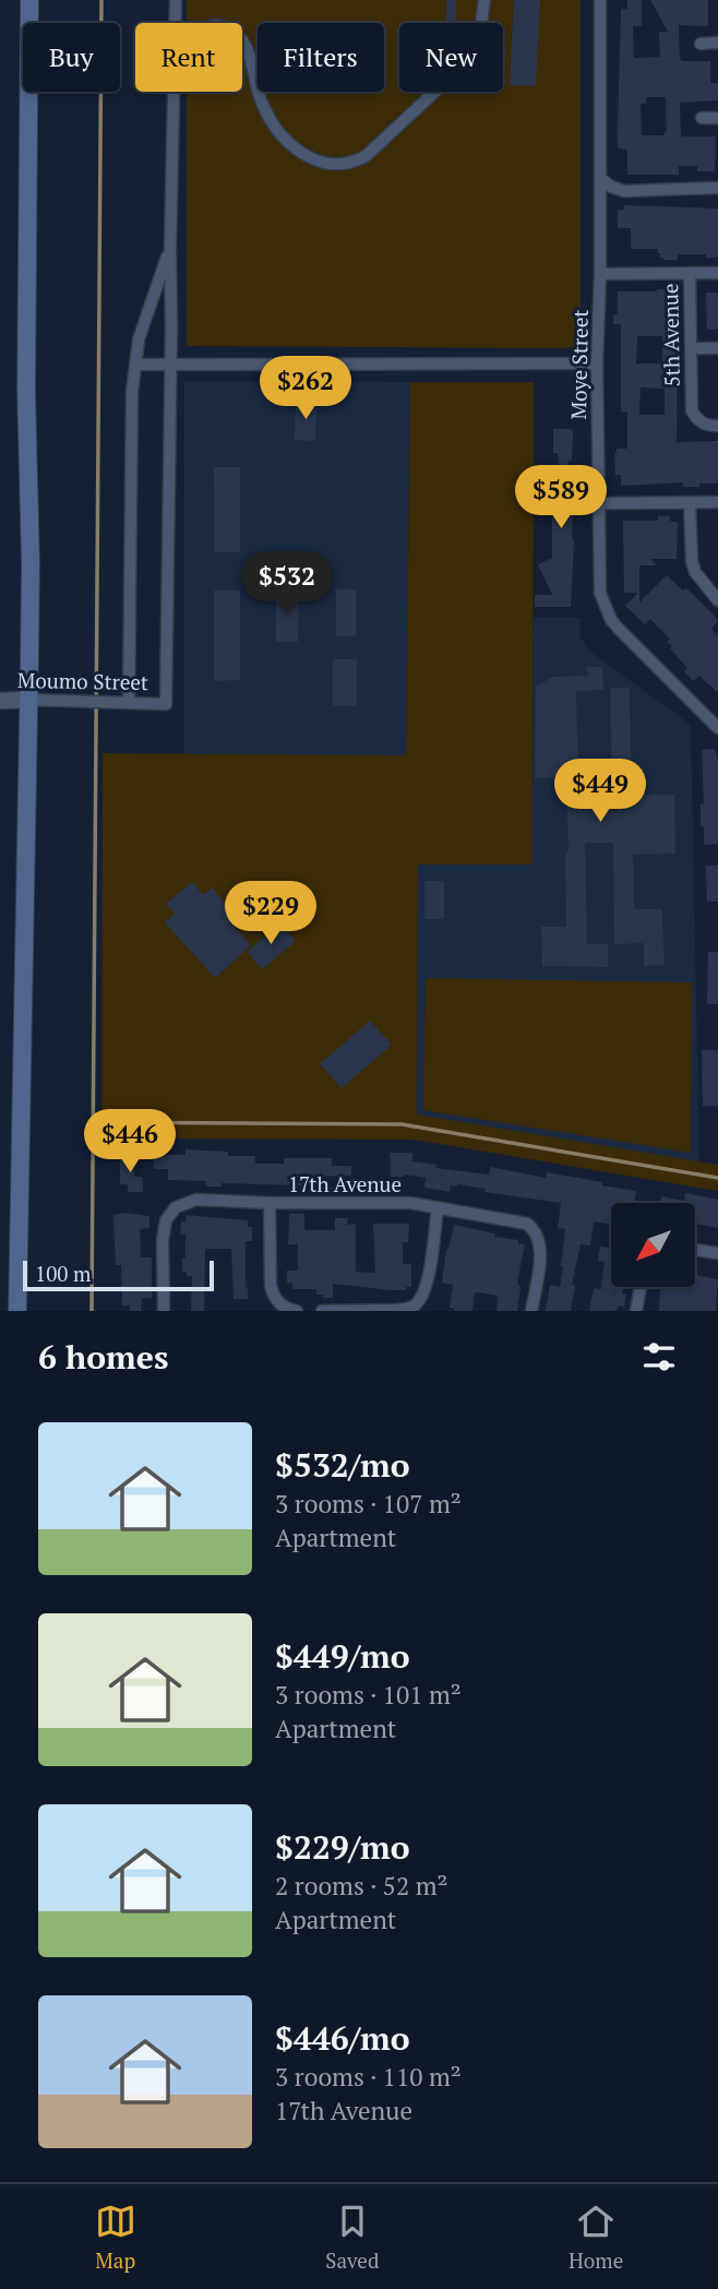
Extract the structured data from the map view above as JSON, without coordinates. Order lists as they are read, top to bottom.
{
  "streets": {
    "street": [
      "5th Avenue",
      "Moye Street",
      "Moumo Street",
      "17th Avenue"
    ]
  },
  "crossings": [
    ["5th Avenue", "Moye Street"]
  ],
  "scale_bar": "100 m",
  "north": "bottom left",
  "page": {
    "chip": [
      "Buy",
      "Rent",
      "Filters",
      "New"
    ],
    "price": [
      "$262",
      "$589",
      "$532",
      "$449",
      "$229",
      "$446"
    ],
    "scale": "100 m",
    "heading": "6 homes",
    "list": [
      {
        "name": "$532/mo",
        "note": "3 rooms · 107 m² · Apartment"
      },
      {
        "name": "$449/mo",
        "note": "3 rooms · 101 m² · Apartment"
      },
      {
        "name": "$229/mo",
        "note": "2 rooms · 52 m² · Apartment"
      },
      {
        "name": "$446/mo",
        "note": "3 rooms · 110 m² · 17th Avenue"
      }
    ],
    "tabs": ["Map", "Saved", "Home"]
  }
}
